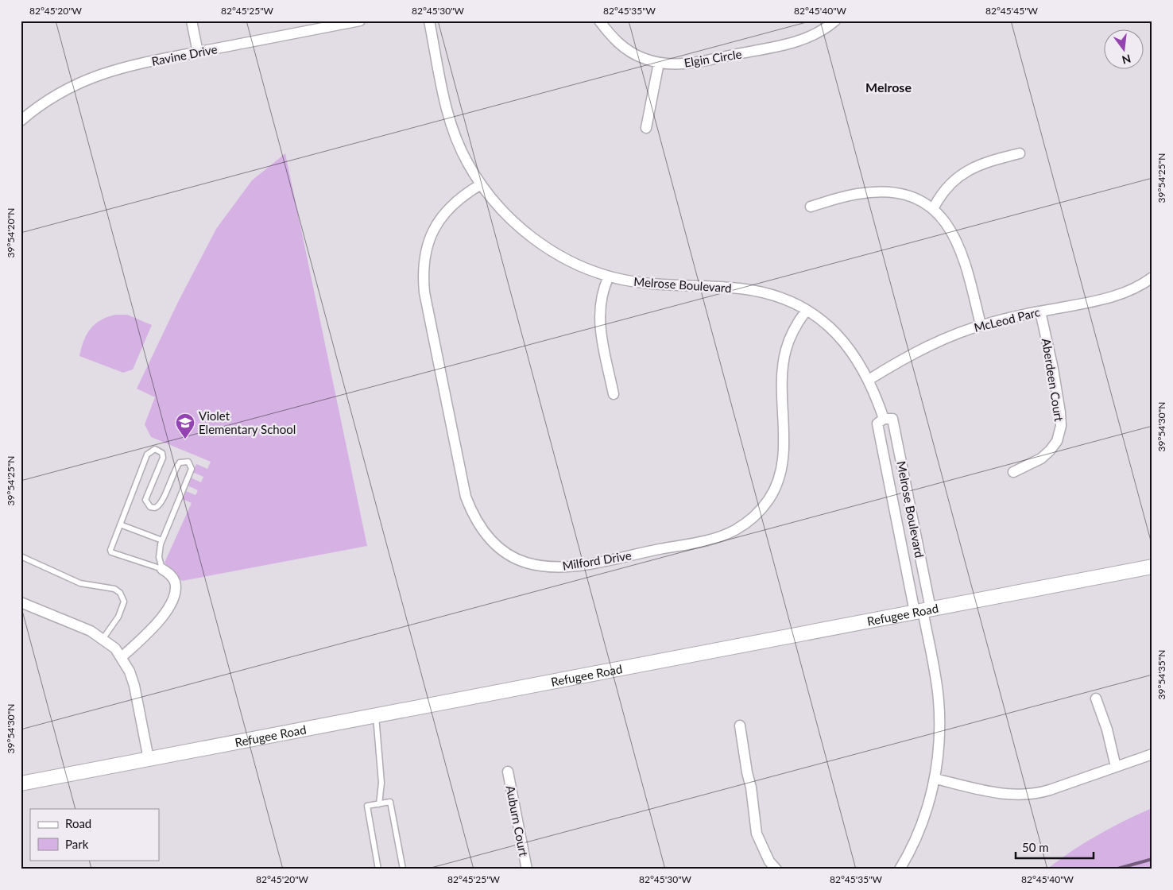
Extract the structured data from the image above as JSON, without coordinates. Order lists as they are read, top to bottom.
{
  "streets": {
    "main road": ["Refugee Road"],
    "street": [
      "Ravine Drive",
      "Elgin Circle",
      "Melrose Boulevard",
      "McLeod Parc",
      "Aberdeen Court",
      "Milford Drive",
      "Auburn Court"
    ]
  },
  "crossings": [
    ["Melrose Boulevard", "McLeod Parc"],
    ["Melrose Boulevard", "Milford Drive"],
    ["Melrose Boulevard", "Refugee Road"],
    ["McLeod Parc", "Aberdeen Court"]
  ],
  "districts": ["Melrose"],
  "places": {
    "school or university": ["Violet Elementary School"]
  },
  "legend": ["Road", "Park"],
  "scale_bar": "50 m",
  "north": "bottom",
  "coordinates": [
    "82°45'20\"W",
    "82°45'25\"W",
    "82°45'30\"W",
    "82°45'35\"W",
    "82°45'40\"W",
    "82°45'45\"W",
    "39°54'25\"N",
    "39°54'20\"N",
    "39°54'30\"N",
    "39°54'35\"N"
  ]
}
